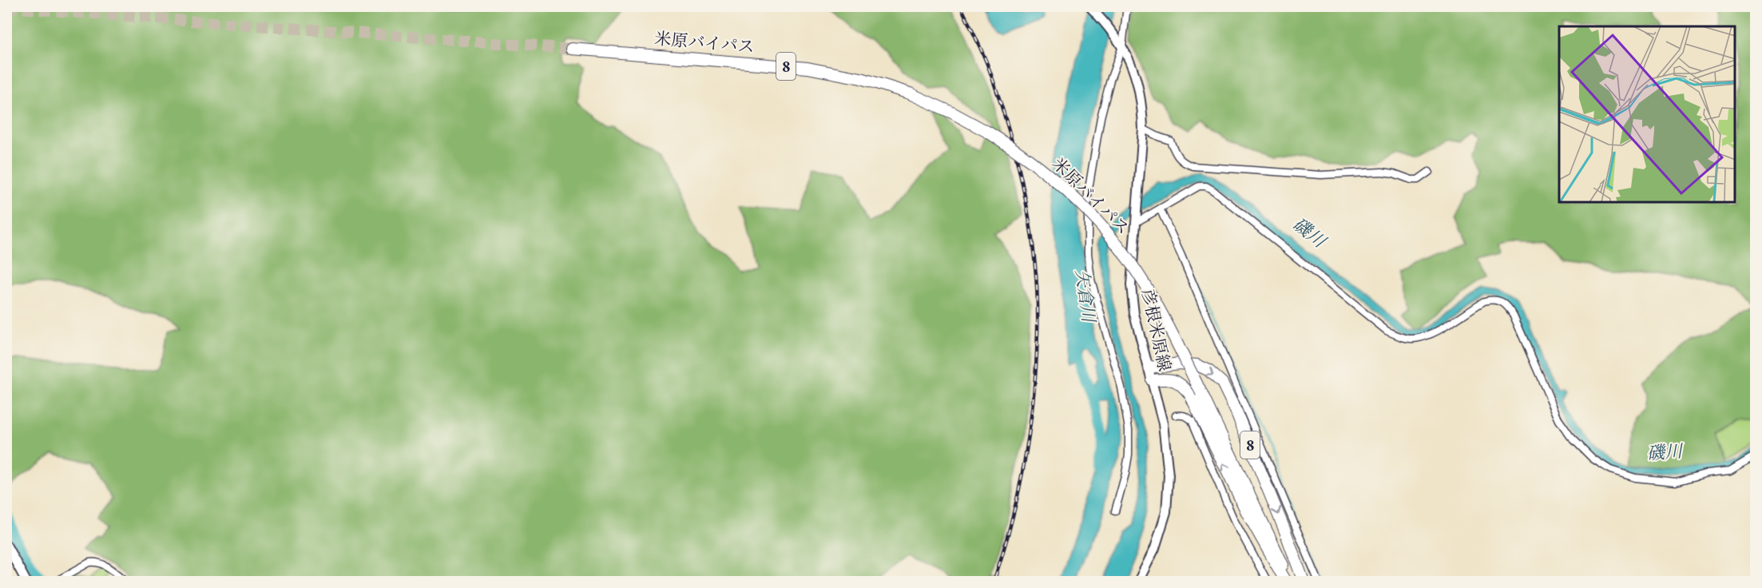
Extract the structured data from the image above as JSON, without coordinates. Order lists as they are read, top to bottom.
{
  "streets": {
    "highway": ["米原バイパス", "8"],
    "main road": ["彦根米原線"]
  },
  "crossings": [
    ["8", "彦根米原線"]
  ],
  "water": ["磯川", "矢倉川"]
}
